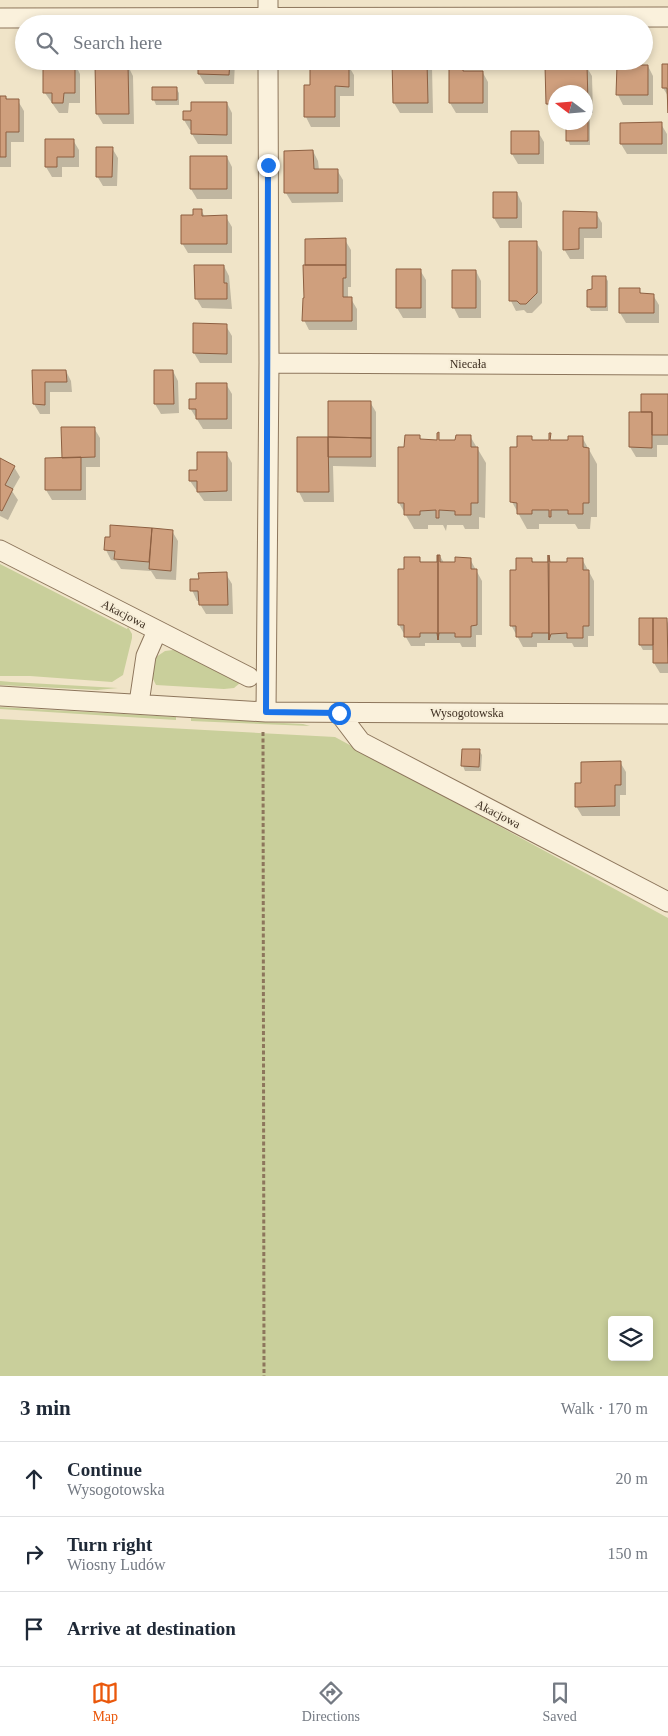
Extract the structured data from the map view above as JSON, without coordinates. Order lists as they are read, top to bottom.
{
  "streets": {
    "street": ["Niecała", "Akacjowa", "Wysogotowska"]
  },
  "crossings": [
    ["Akacjowa", "Wysogotowska"]
  ],
  "north": "left",
  "page": {
    "search": "Search here",
    "heading": ["3 min", "Walk · 170 m"],
    "list": [
      ["Continue", "Wysogotowska", "20 m"],
      ["Turn right", "Wiosny Ludów", "150 m"],
      "Arrive at destination"
    ],
    "nav": ["Map", "Directions", "Saved"]
  }
}
